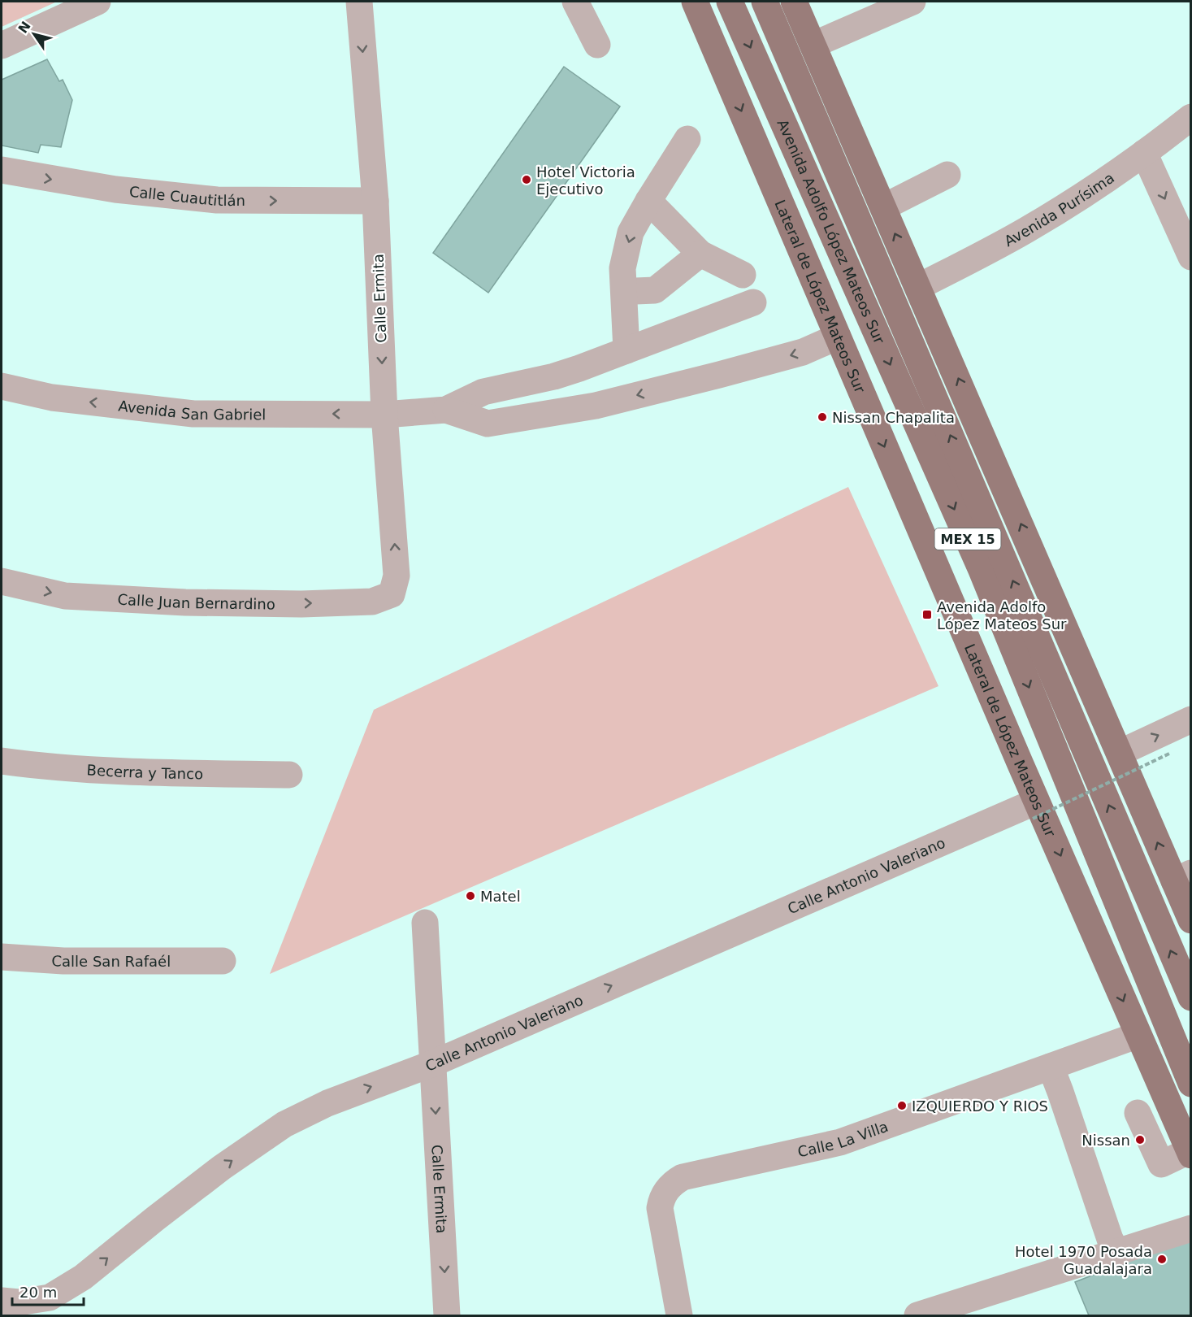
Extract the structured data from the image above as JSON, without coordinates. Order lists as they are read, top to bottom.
{
  "streets": {
    "main road": ["Avenida Adolfo López Mateos Sur", "Lateral de López Mateos Sur", "MEX 15"],
    "street": [
      "Calle Cuautitlán",
      "Avenida Purísima",
      "Calle Ermita",
      "Avenida San Gabriel",
      "Calle Juan Bernardino",
      "Becerra y Tanco",
      "Calle Antonio Valeriano",
      "Calle San Rafaél",
      "Calle La Villa"
    ]
  },
  "crossings": [
    ["Calle Cuautitlán", "Calle Ermita"],
    ["Lateral de López Mateos Sur", "Calle Antonio Valeriano"],
    ["Lateral de López Mateos Sur", "Calle La Villa"],
    ["Calle Ermita", "Avenida San Gabriel"],
    ["Calle Ermita", "Calle Juan Bernardino"],
    ["Calle Ermita", "Calle Antonio Valeriano"]
  ],
  "one_way": [
    "Calle Cuautitlán",
    "Avenida San Gabriel",
    "Calle Juan Bernardino",
    "Calle Antonio Valeriano"
  ],
  "places": {
    "other": [
      "Hotel Victoria Ejecutivo",
      "Nissan Chapalita",
      "Matel",
      "IZQUIERDO Y RIOS",
      "Nissan",
      "Hotel 1970 Posada Guadalajara"
    ],
    "transit": ["Avenida Adolfo López Mateos Sur"]
  },
  "scale_bar": "20 m",
  "north": "top left"
}
